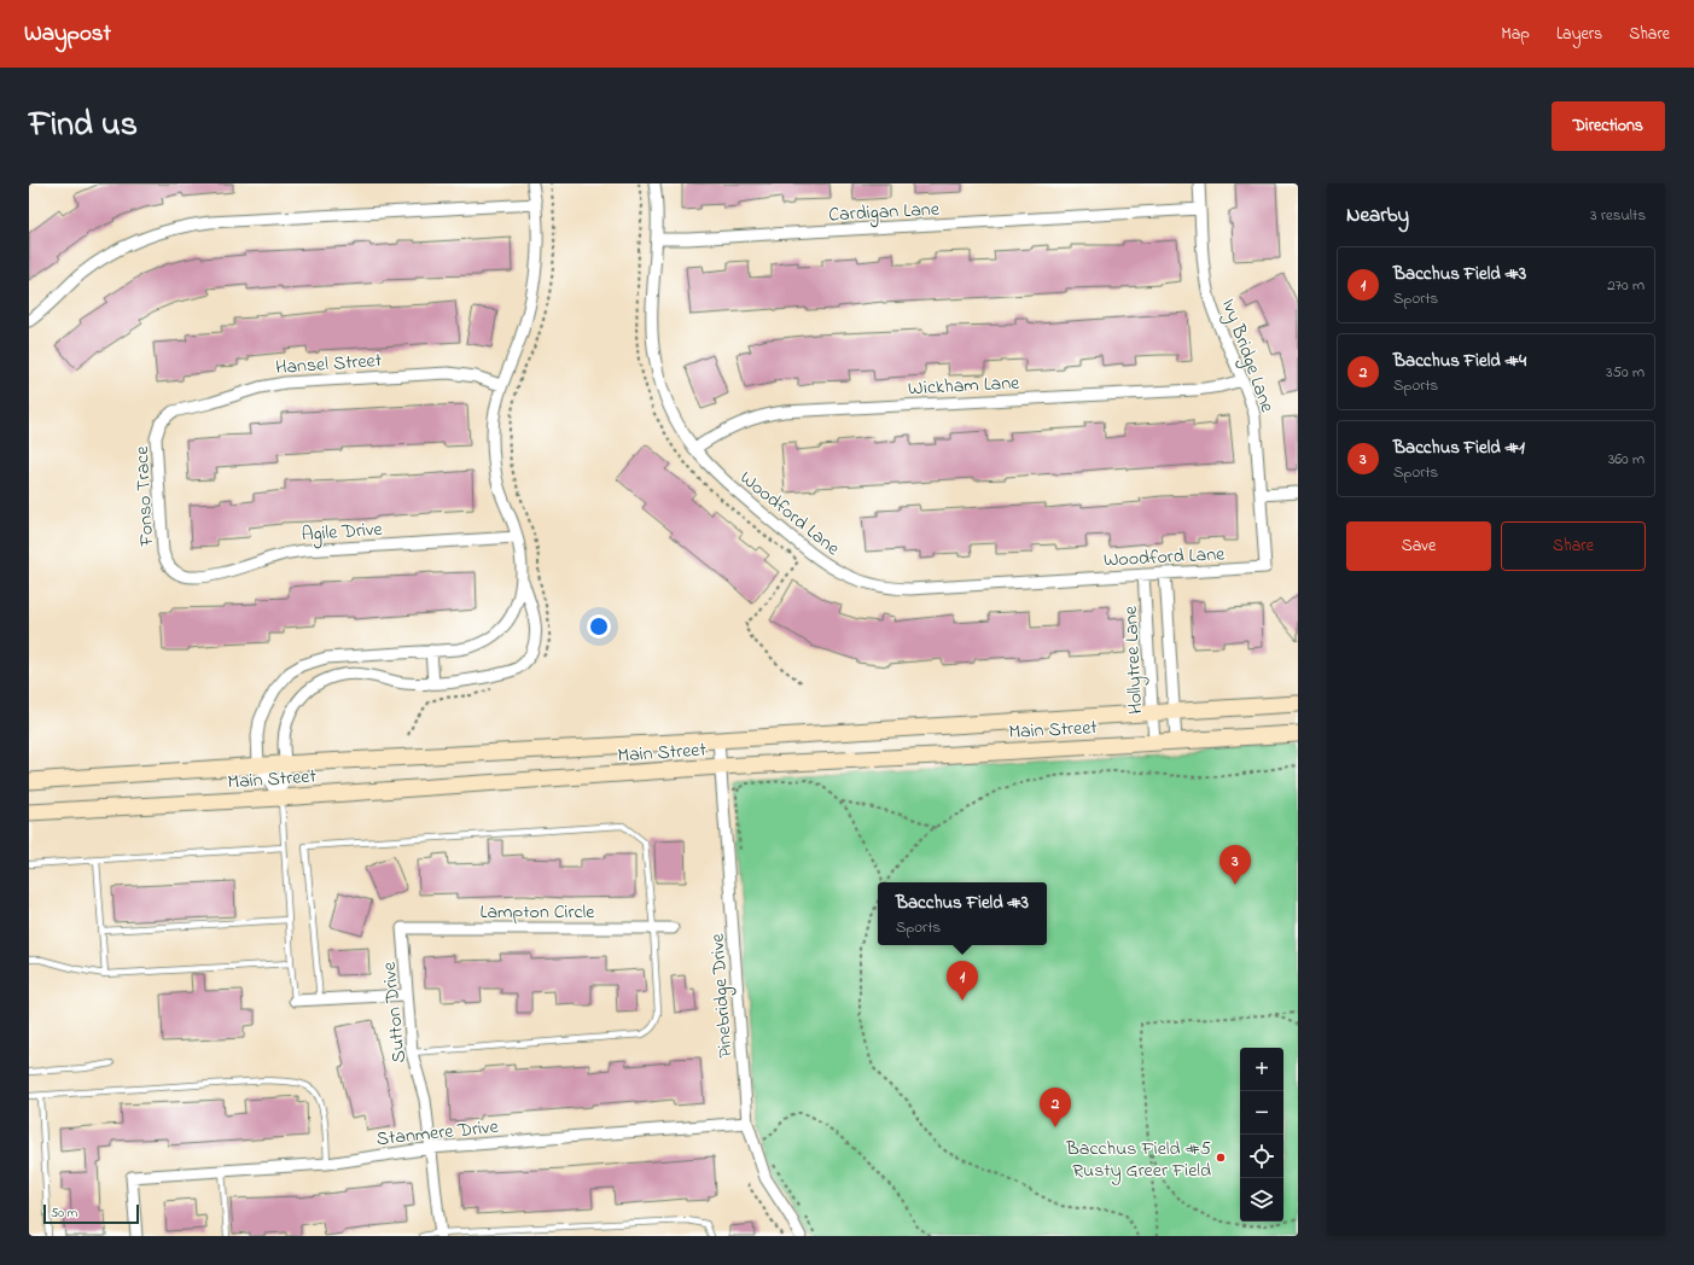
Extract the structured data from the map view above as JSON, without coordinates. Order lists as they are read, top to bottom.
{
  "streets": {
    "main road": ["Main Street"],
    "street": [
      "Cardigan Lane",
      "Ivy Bridge Lane",
      "Hansel Street",
      "Wickham Lane",
      "Fonso Trace",
      "Woodford Lane",
      "Agile Drive",
      "Hollytree Lane",
      "Lampton Circle",
      "Pinebridge Drive",
      "Sutton Drive",
      "Stanmere Drive"
    ]
  },
  "crossings": [
    ["Cardigan Lane", "Ivy Bridge Lane"],
    ["Cardigan Lane", "Woodford Lane"],
    ["Ivy Bridge Lane", "Wickham Lane"],
    ["Ivy Bridge Lane", "Woodford Lane"],
    ["Hansel Street", "Fonso Trace"],
    ["Wickham Lane", "Woodford Lane"],
    ["Fonso Trace", "Agile Drive"],
    ["Woodford Lane", "Hollytree Lane"],
    ["Hollytree Lane", "Main Street"],
    ["Main Street", "Pinebridge Drive"],
    ["Lampton Circle", "Sutton Drive"],
    ["Pinebridge Drive", "Stanmere Drive"],
    ["Sutton Drive", "Stanmere Drive"]
  ],
  "places": ["Bacchus Field #5 Rusty Greer Field"],
  "scale_bar": "50 m",
  "page": {
    "header": "Waypost",
    "nav": ["Map", "Layers", "Share"],
    "title": "Find us",
    "buttons": [
      "Directions",
      ["Save", "Share"]
    ],
    "heading": ["Nearby", "3 results"],
    "list": [
      {
        "mark": "1",
        "name": "Bacchus Field #3",
        "note": "Sports",
        "value": "270 m"
      },
      {
        "mark": "2",
        "name": "Bacchus Field #4",
        "note": "Sports",
        "value": "350 m"
      },
      {
        "mark": "3",
        "name": "Bacchus Field #1",
        "note": "Sports",
        "value": "360 m"
      }
    ],
    "pins": ["3", "1", "2"],
    "popup": ["Bacchus Field #3", "Sports"],
    "map_buttons": ["+", "−"],
    "scale": "50 m"
  }
}
